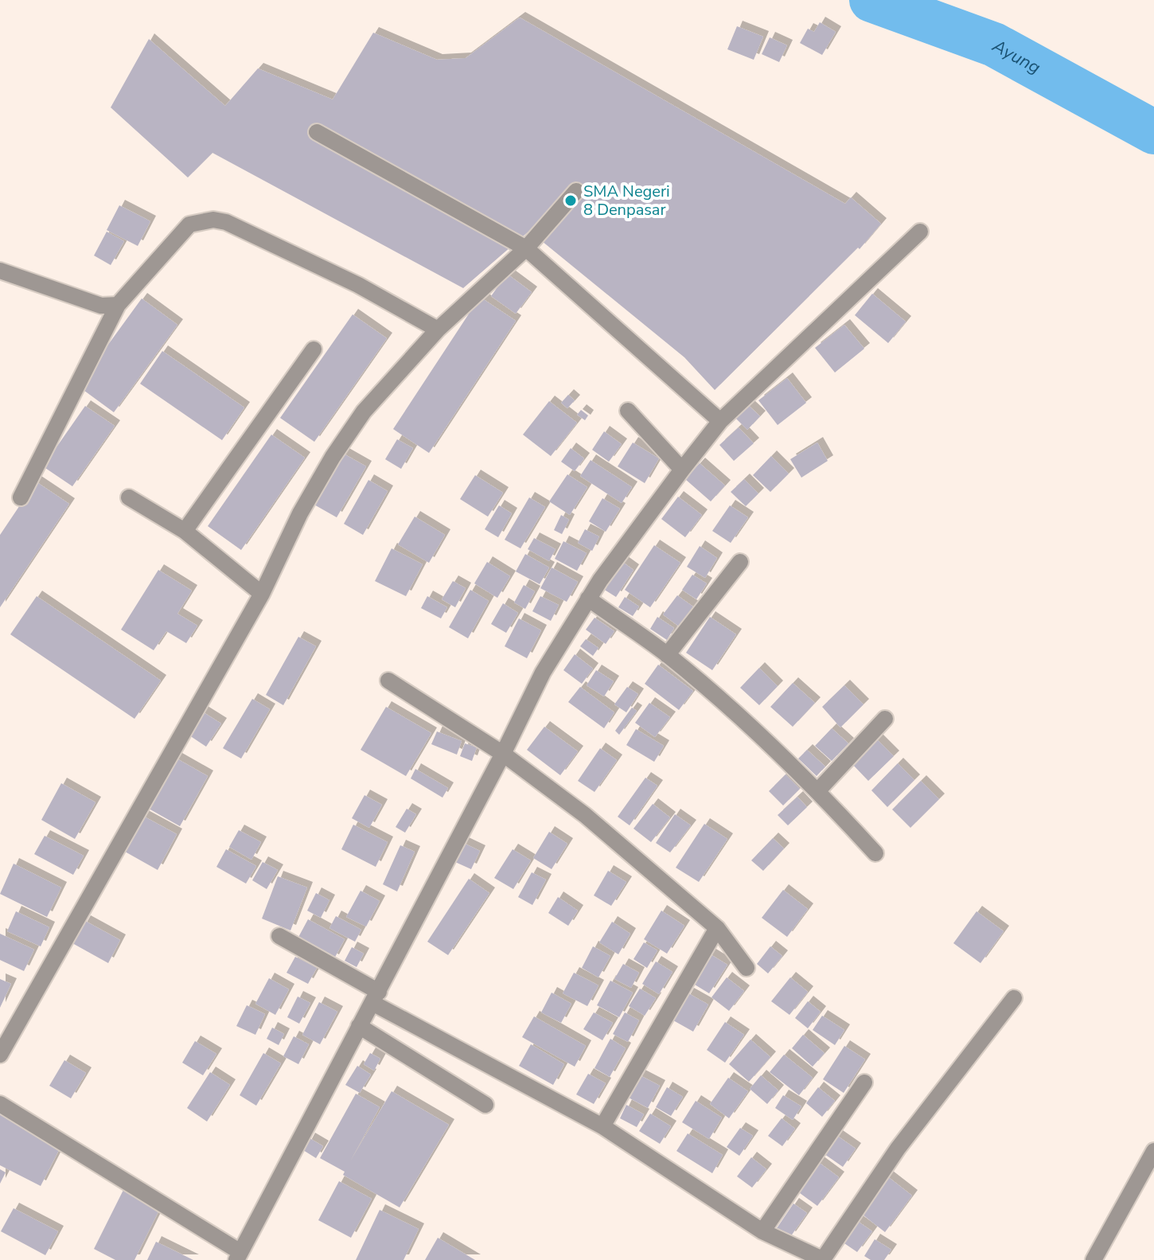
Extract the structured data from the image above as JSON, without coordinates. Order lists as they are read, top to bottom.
{
  "water": ["Ayung"],
  "places": ["SMA Negeri 8 Denpasar"]
}
